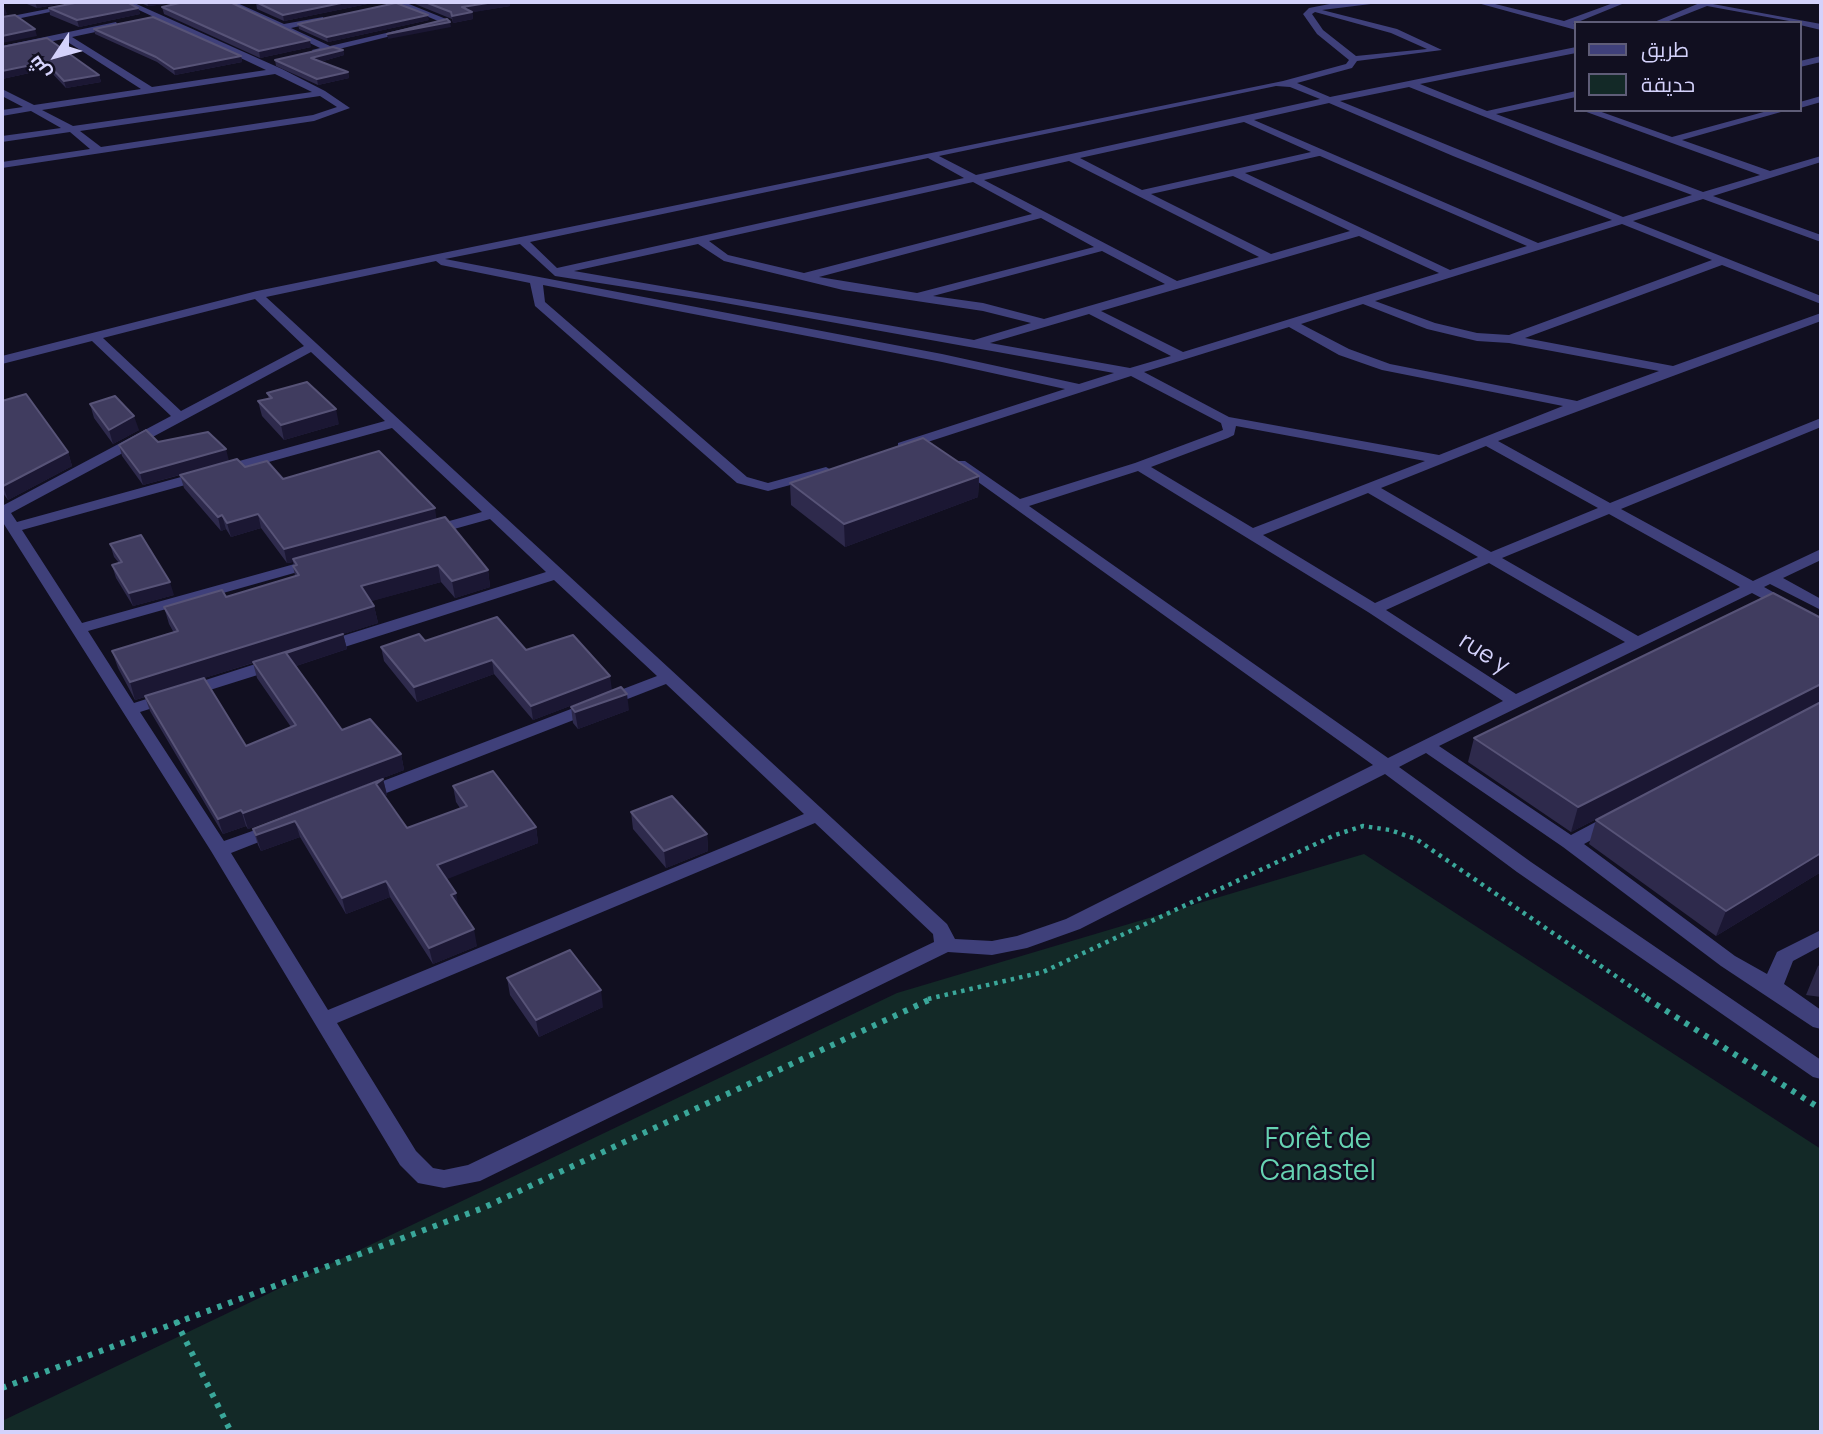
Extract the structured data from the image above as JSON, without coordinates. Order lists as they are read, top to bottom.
{
  "streets": {
    "street": ["rue y"]
  },
  "parks": ["Forêt de Canastel"],
  "legend": ["طريق", "حديقة"],
  "north": "bottom left"
}
